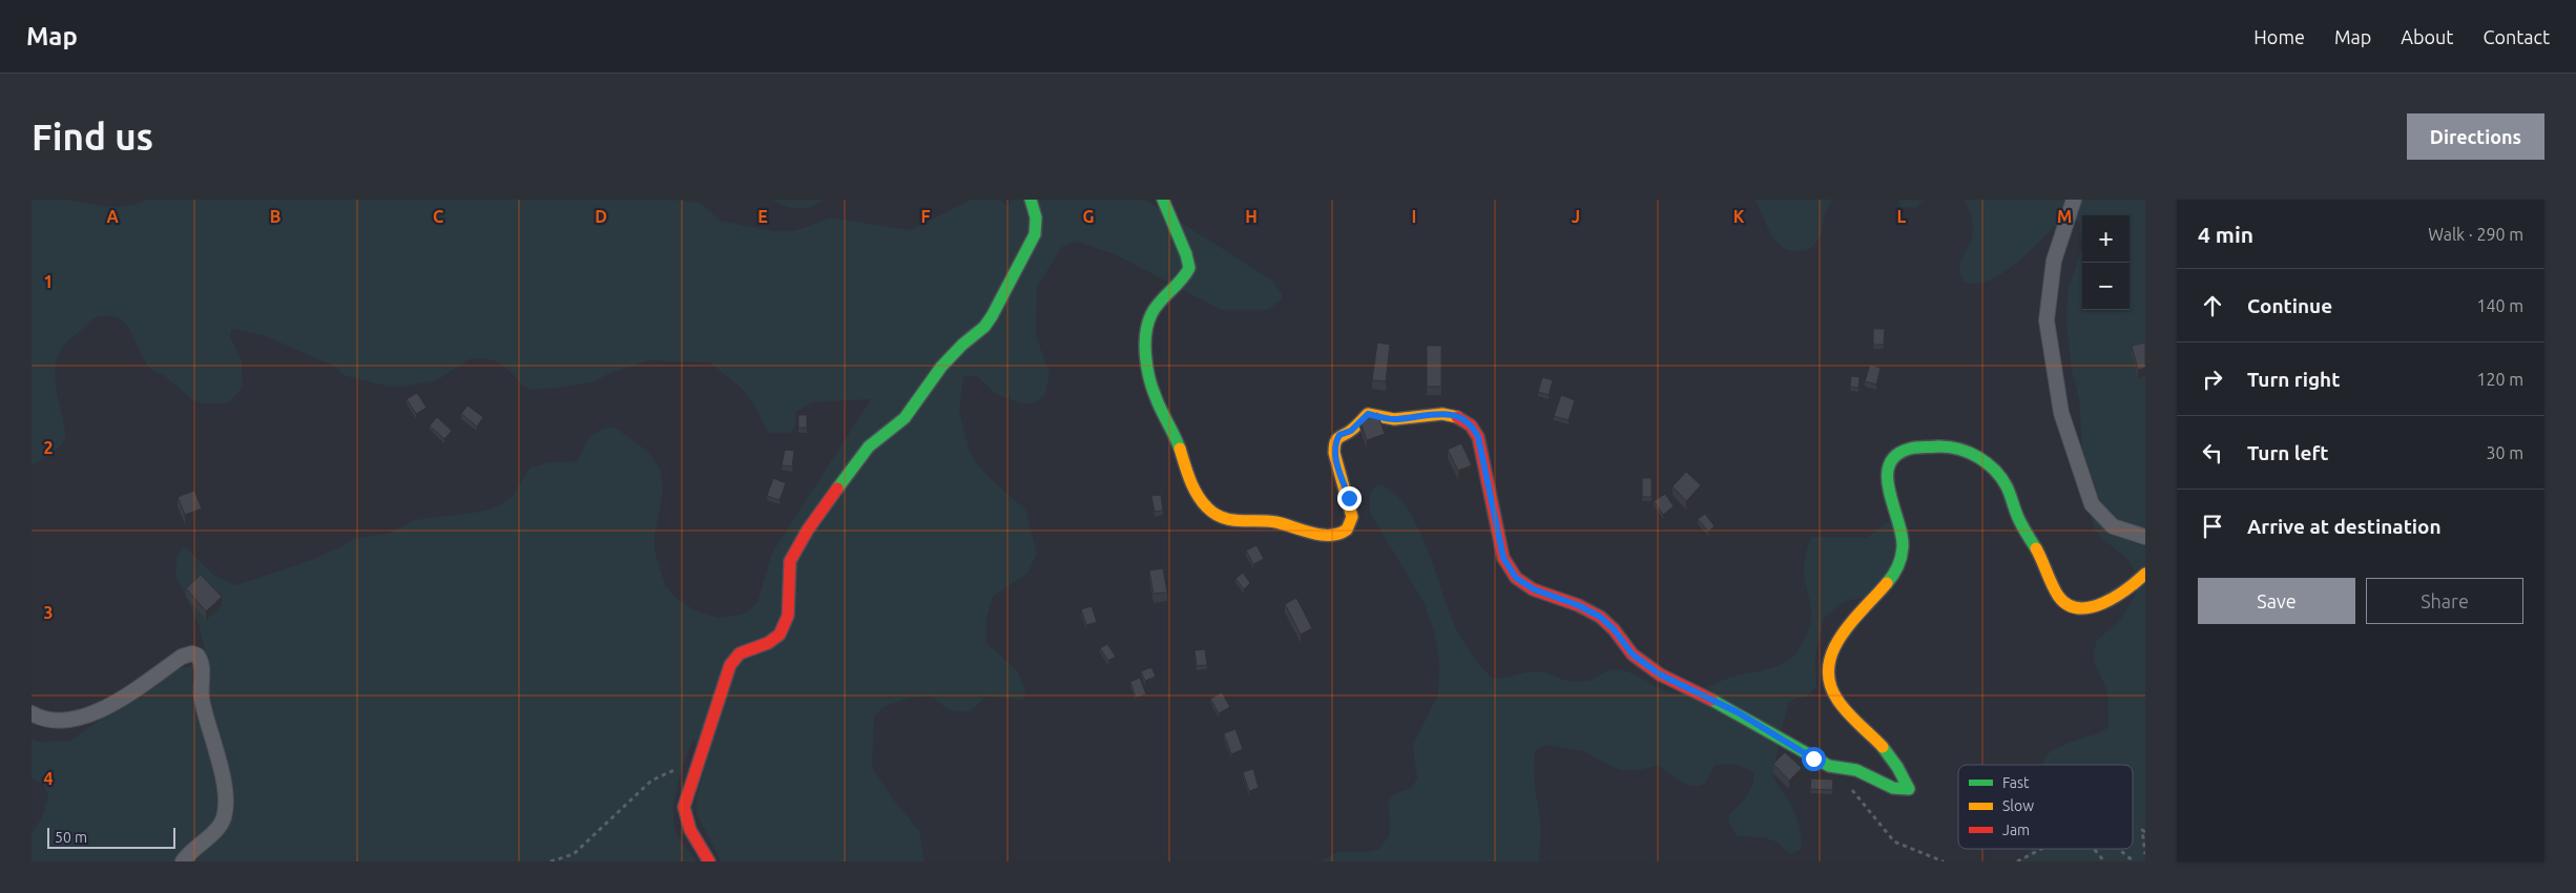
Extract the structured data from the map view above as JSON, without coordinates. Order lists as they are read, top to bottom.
{
  "legend": ["Fast", "Slow", "Jam"],
  "scale_bar": "50 m",
  "page": {
    "header": "Map",
    "nav": [
      "Home",
      "Map",
      "About",
      "Contact"
    ],
    "buttons": [
      "Directions",
      ["Save", "Share"]
    ],
    "title": "Find us",
    "heading": ["4 min", "Walk · 290 m"],
    "map_buttons": ["+", "−"],
    "list": [
      ["Continue", "140 m"],
      ["Turn right", "120 m"],
      ["Turn left", "30 m"],
      "Arrive at destination"
    ],
    "scale": "50 m"
  },
  "grid": {
    "columns": [
      "A",
      "B",
      "C",
      "D",
      "E",
      "F",
      "G",
      "H",
      "I",
      "J",
      "K",
      "L",
      "M"
    ],
    "rows": [
      "1",
      "2",
      "3",
      "4"
    ]
  }
}
